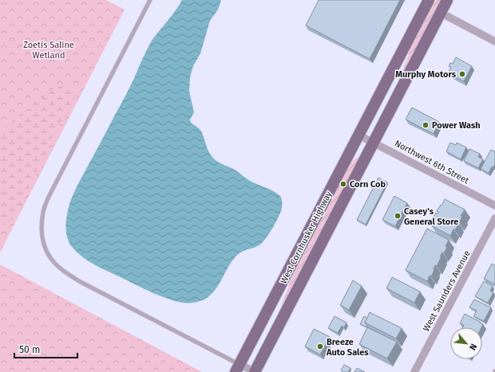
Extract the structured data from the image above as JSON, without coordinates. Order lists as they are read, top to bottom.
{
  "streets": {
    "main road": ["West Cornhusker Highway"],
    "street": ["Northwest 6th Street", "West Saunders Avenue"]
  },
  "crossings": [
    ["Northwest 6th Street", "West Cornhusker Highway"]
  ],
  "parks": ["Zoetis Saline Wetland"],
  "places": [
    "Murphy Motors",
    "Power Wash",
    "Corn Cob",
    "Casey's General Store",
    "Breeze Auto Sales"
  ],
  "scale_bar": "50 m",
  "north": "bottom right"
}
